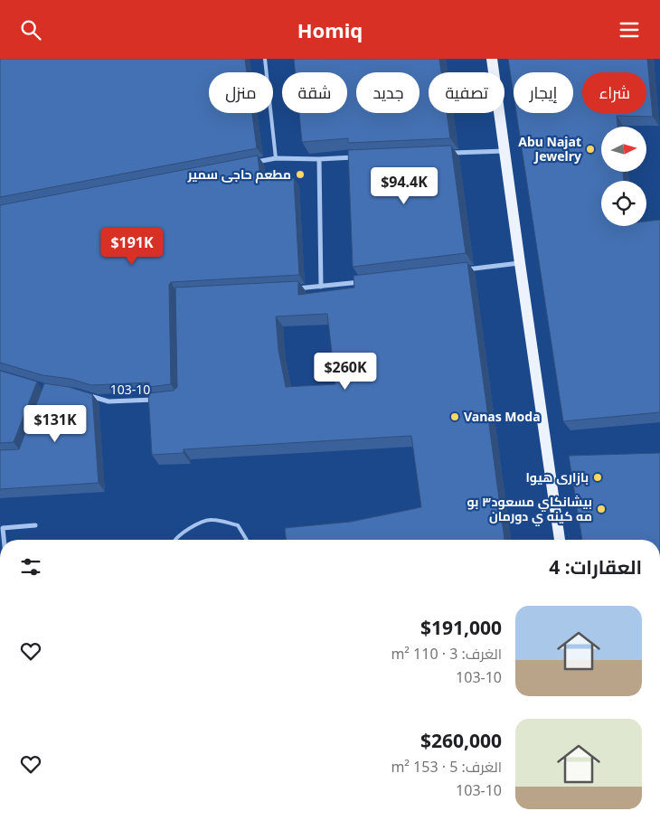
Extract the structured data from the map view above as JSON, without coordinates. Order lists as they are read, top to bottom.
{
  "streets": {
    "street": ["103-10"]
  },
  "places": [
    "Abu Najat Jewelry",
    "مطعم حاجی سمیر",
    "Vanas Moda",
    "بازاری ھیوا",
    "بيشانكاي مسعود٣ بو مه كينه ي دورمان"
  ],
  "north": "right",
  "page": {
    "header": "Homiq",
    "chip": [
      "شراء",
      "إيجار",
      "تصفية",
      "جديد",
      "شقة",
      "منزل"
    ],
    "price": [
      "$94.4K",
      "$191K",
      "$260K",
      "$131K"
    ],
    "heading": "العقارات: 4",
    "list": [
      {
        "name": "$191,000",
        "note": "الغرف: 3 · 110 m² · 103-10"
      },
      {
        "name": "$260,000",
        "note": "الغرف: 5 · 153 m² · 103-10"
      }
    ]
  }
}
